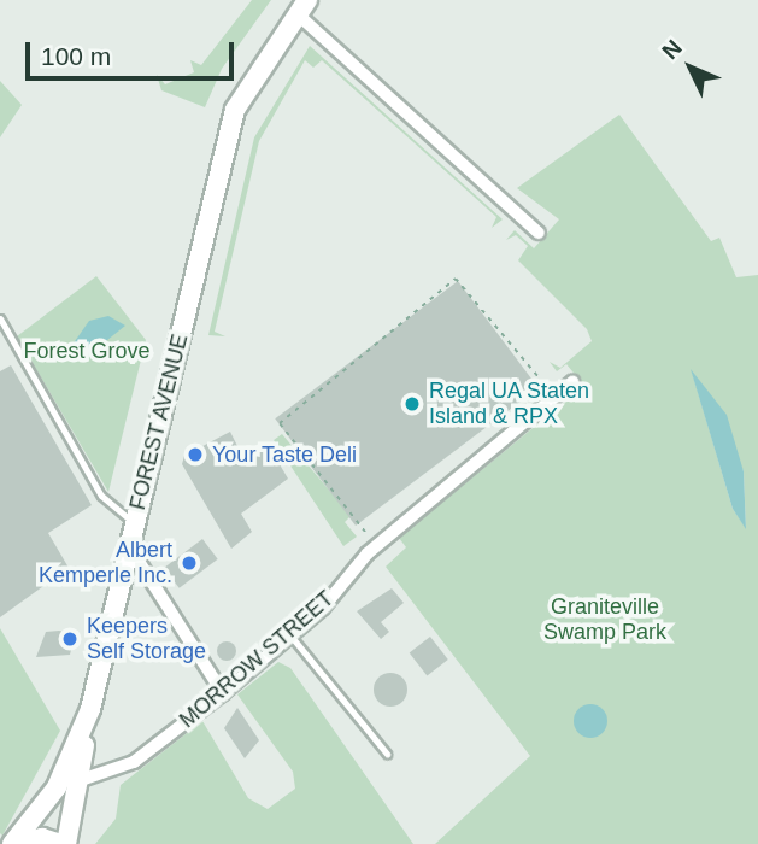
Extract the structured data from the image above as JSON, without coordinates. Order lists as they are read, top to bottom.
{
  "streets": {
    "main road": ["FOREST AVENUE"],
    "street": ["MORROW STREET"]
  },
  "parks": ["Forest Grove", "Graniteville Swamp Park"],
  "places": [
    "Regal UA Staten Island & RPX",
    "Your Taste Deli",
    "Albert Kemperle Inc.",
    "Keepers Self Storage"
  ],
  "scale_bar": "100 m",
  "north": "top left"
}
